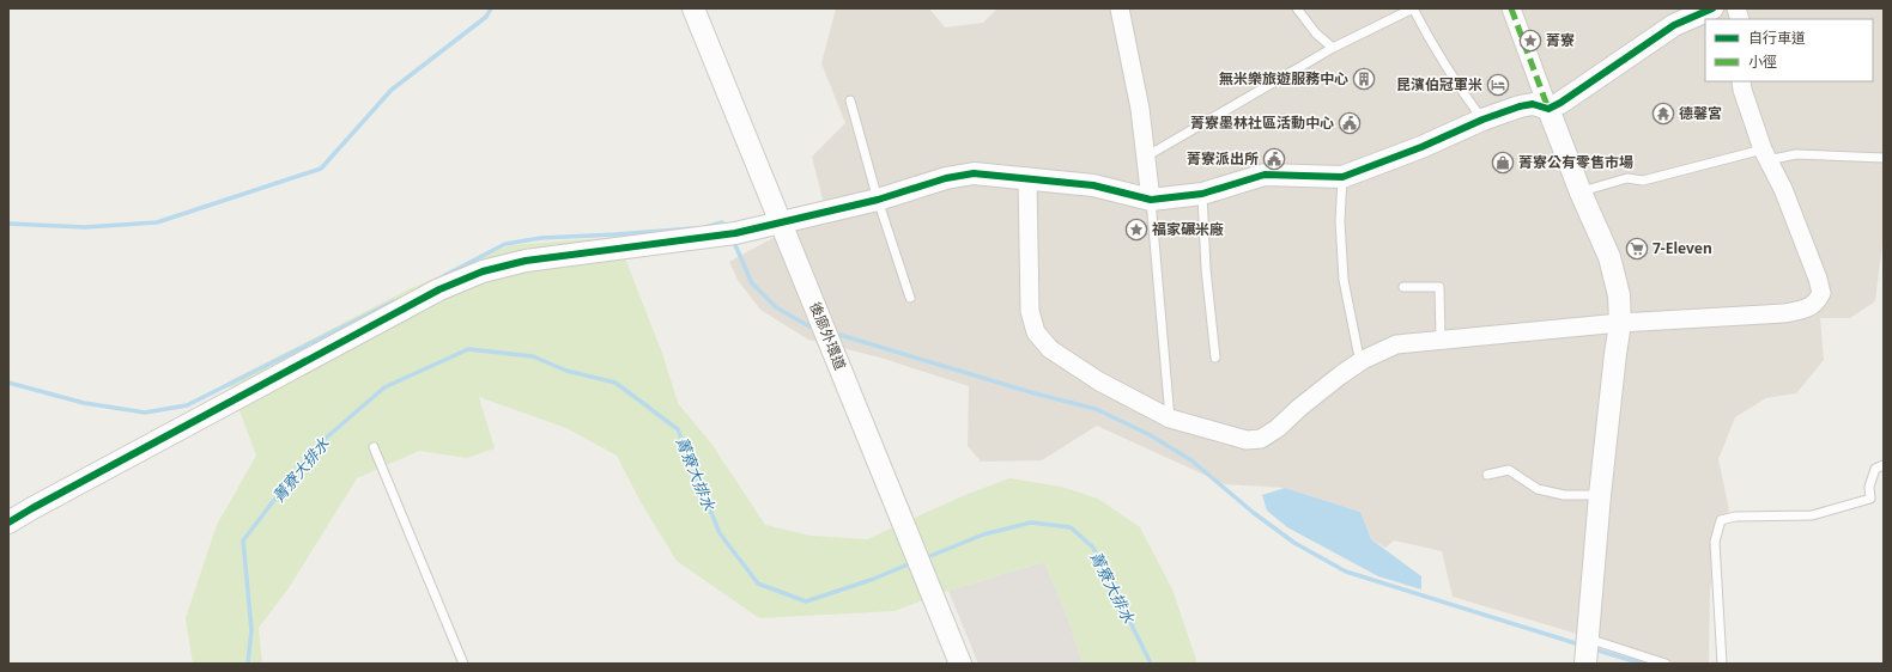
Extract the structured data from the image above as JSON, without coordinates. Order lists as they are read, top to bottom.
{
  "streets": {
    "street": ["後廍外環道"]
  },
  "water": ["菁寮大排水"],
  "places": {
    "place": ["菁寮", "福家碾米廠"],
    "building": ["無米樂旅遊服務中心"],
    "hotel": ["昆濱伯冠軍米"],
    "temple": ["德馨宮"],
    "public building": ["菁寮墨林社區活動中心", "菁寮派出所"],
    "shop": ["菁寮公有零售市場"],
    "supermarket": ["7-Eleven"]
  },
  "legend": ["自行車道", "小徑"]
}
